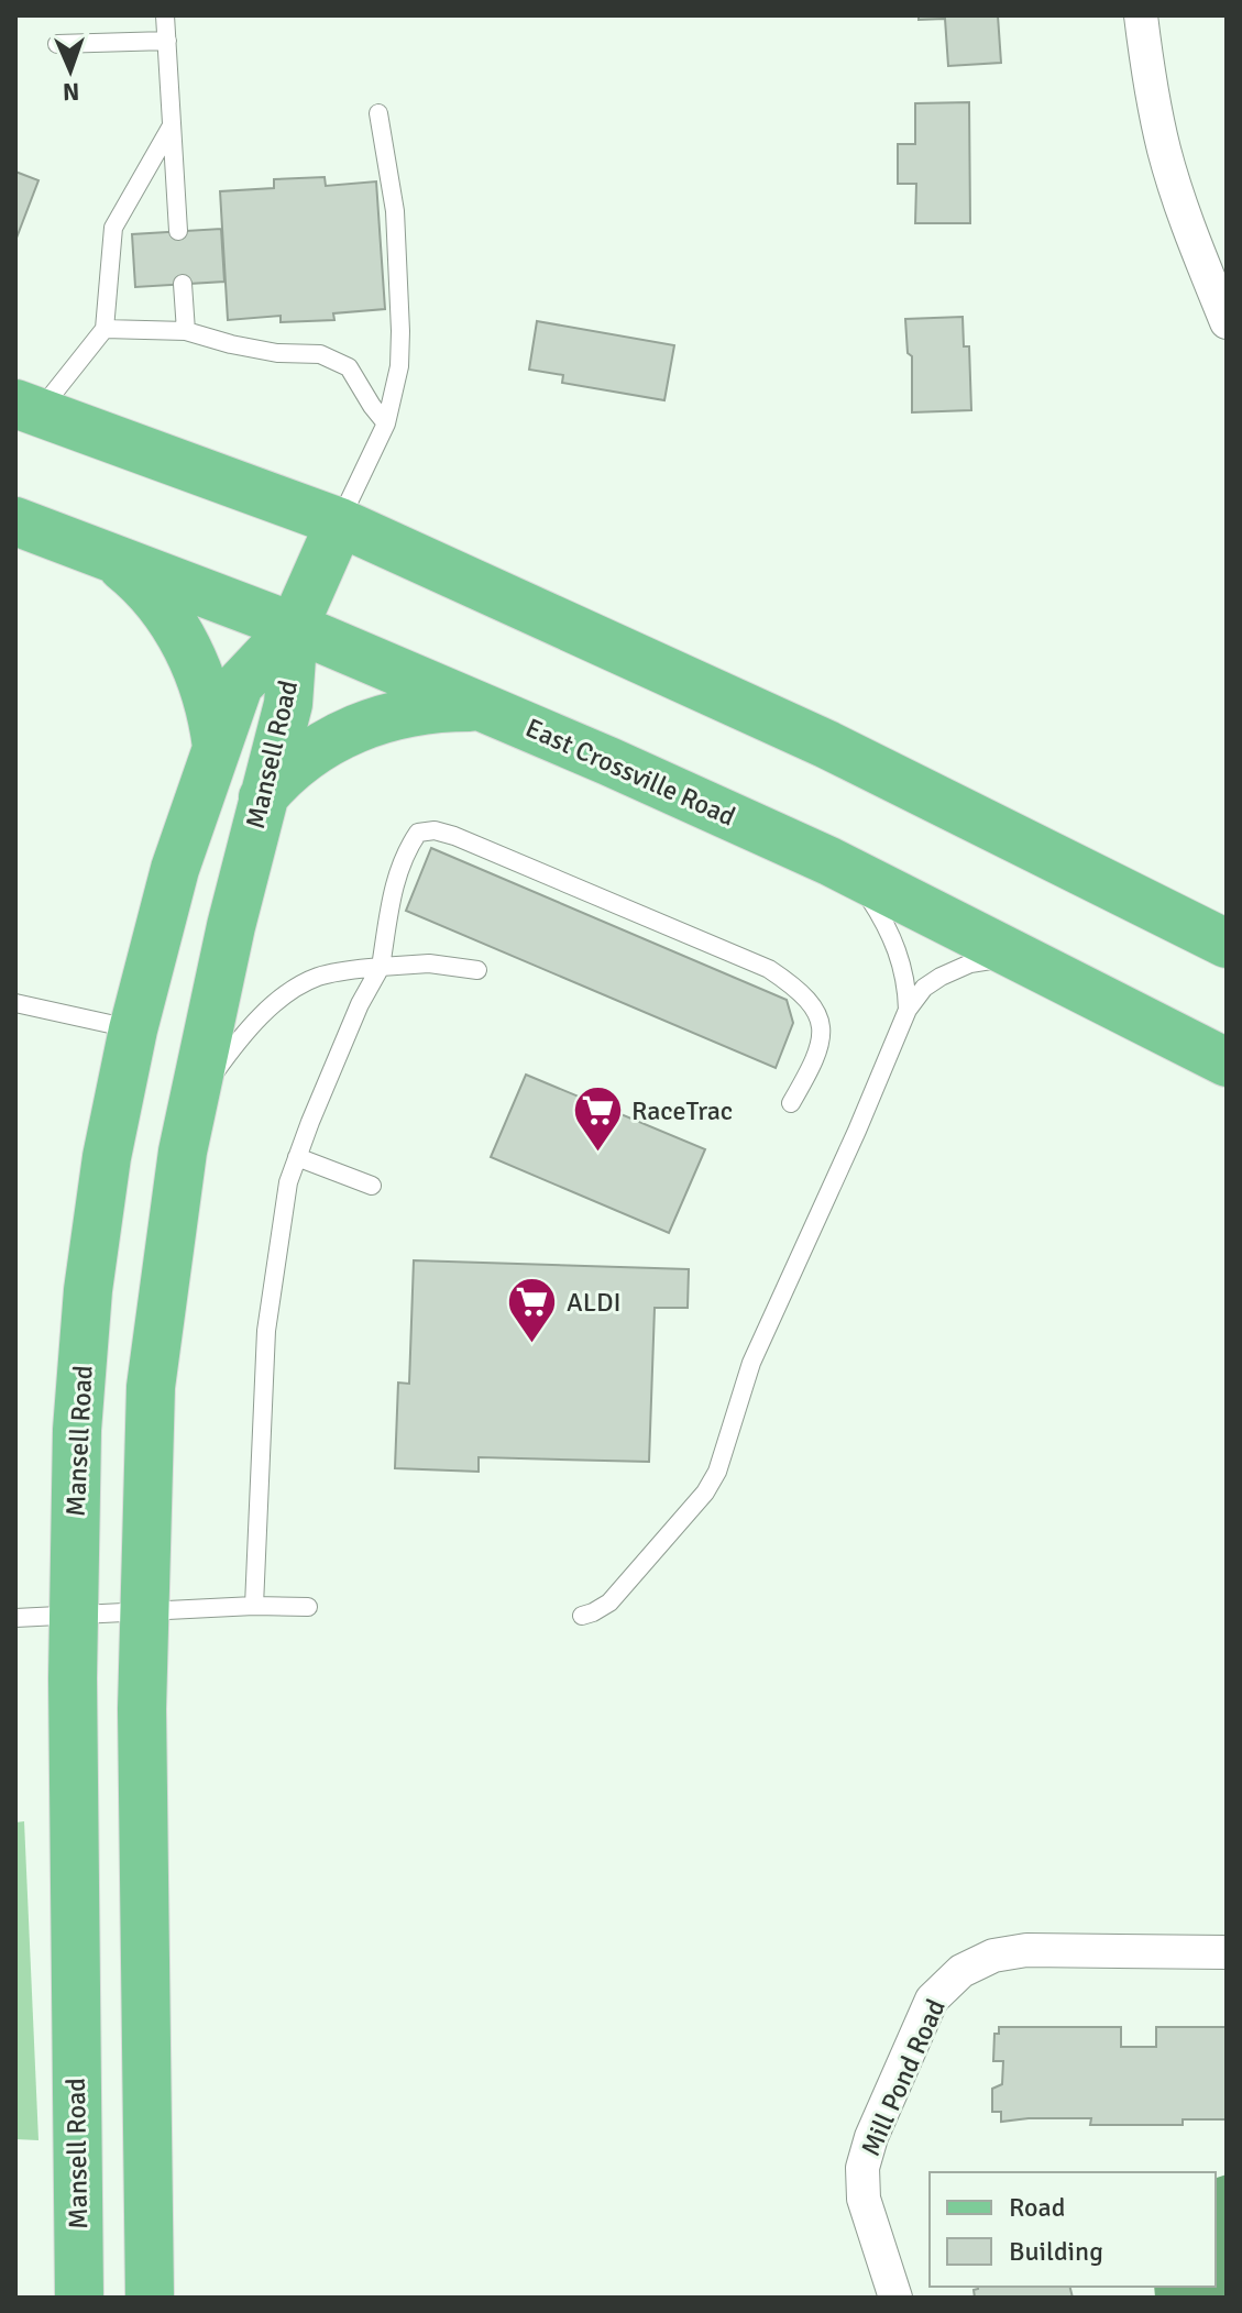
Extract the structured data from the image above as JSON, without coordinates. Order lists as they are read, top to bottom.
{
  "streets": {
    "main road": ["Mansell Road", "East Crossville Road"],
    "street": ["Mill Pond Road"]
  },
  "crossings": [
    ["Mansell Road", "East Crossville Road"]
  ],
  "places": {
    "supermarket": ["RaceTrac", "ALDI"]
  },
  "legend": ["Road", "Building"],
  "north": "bottom"
}
